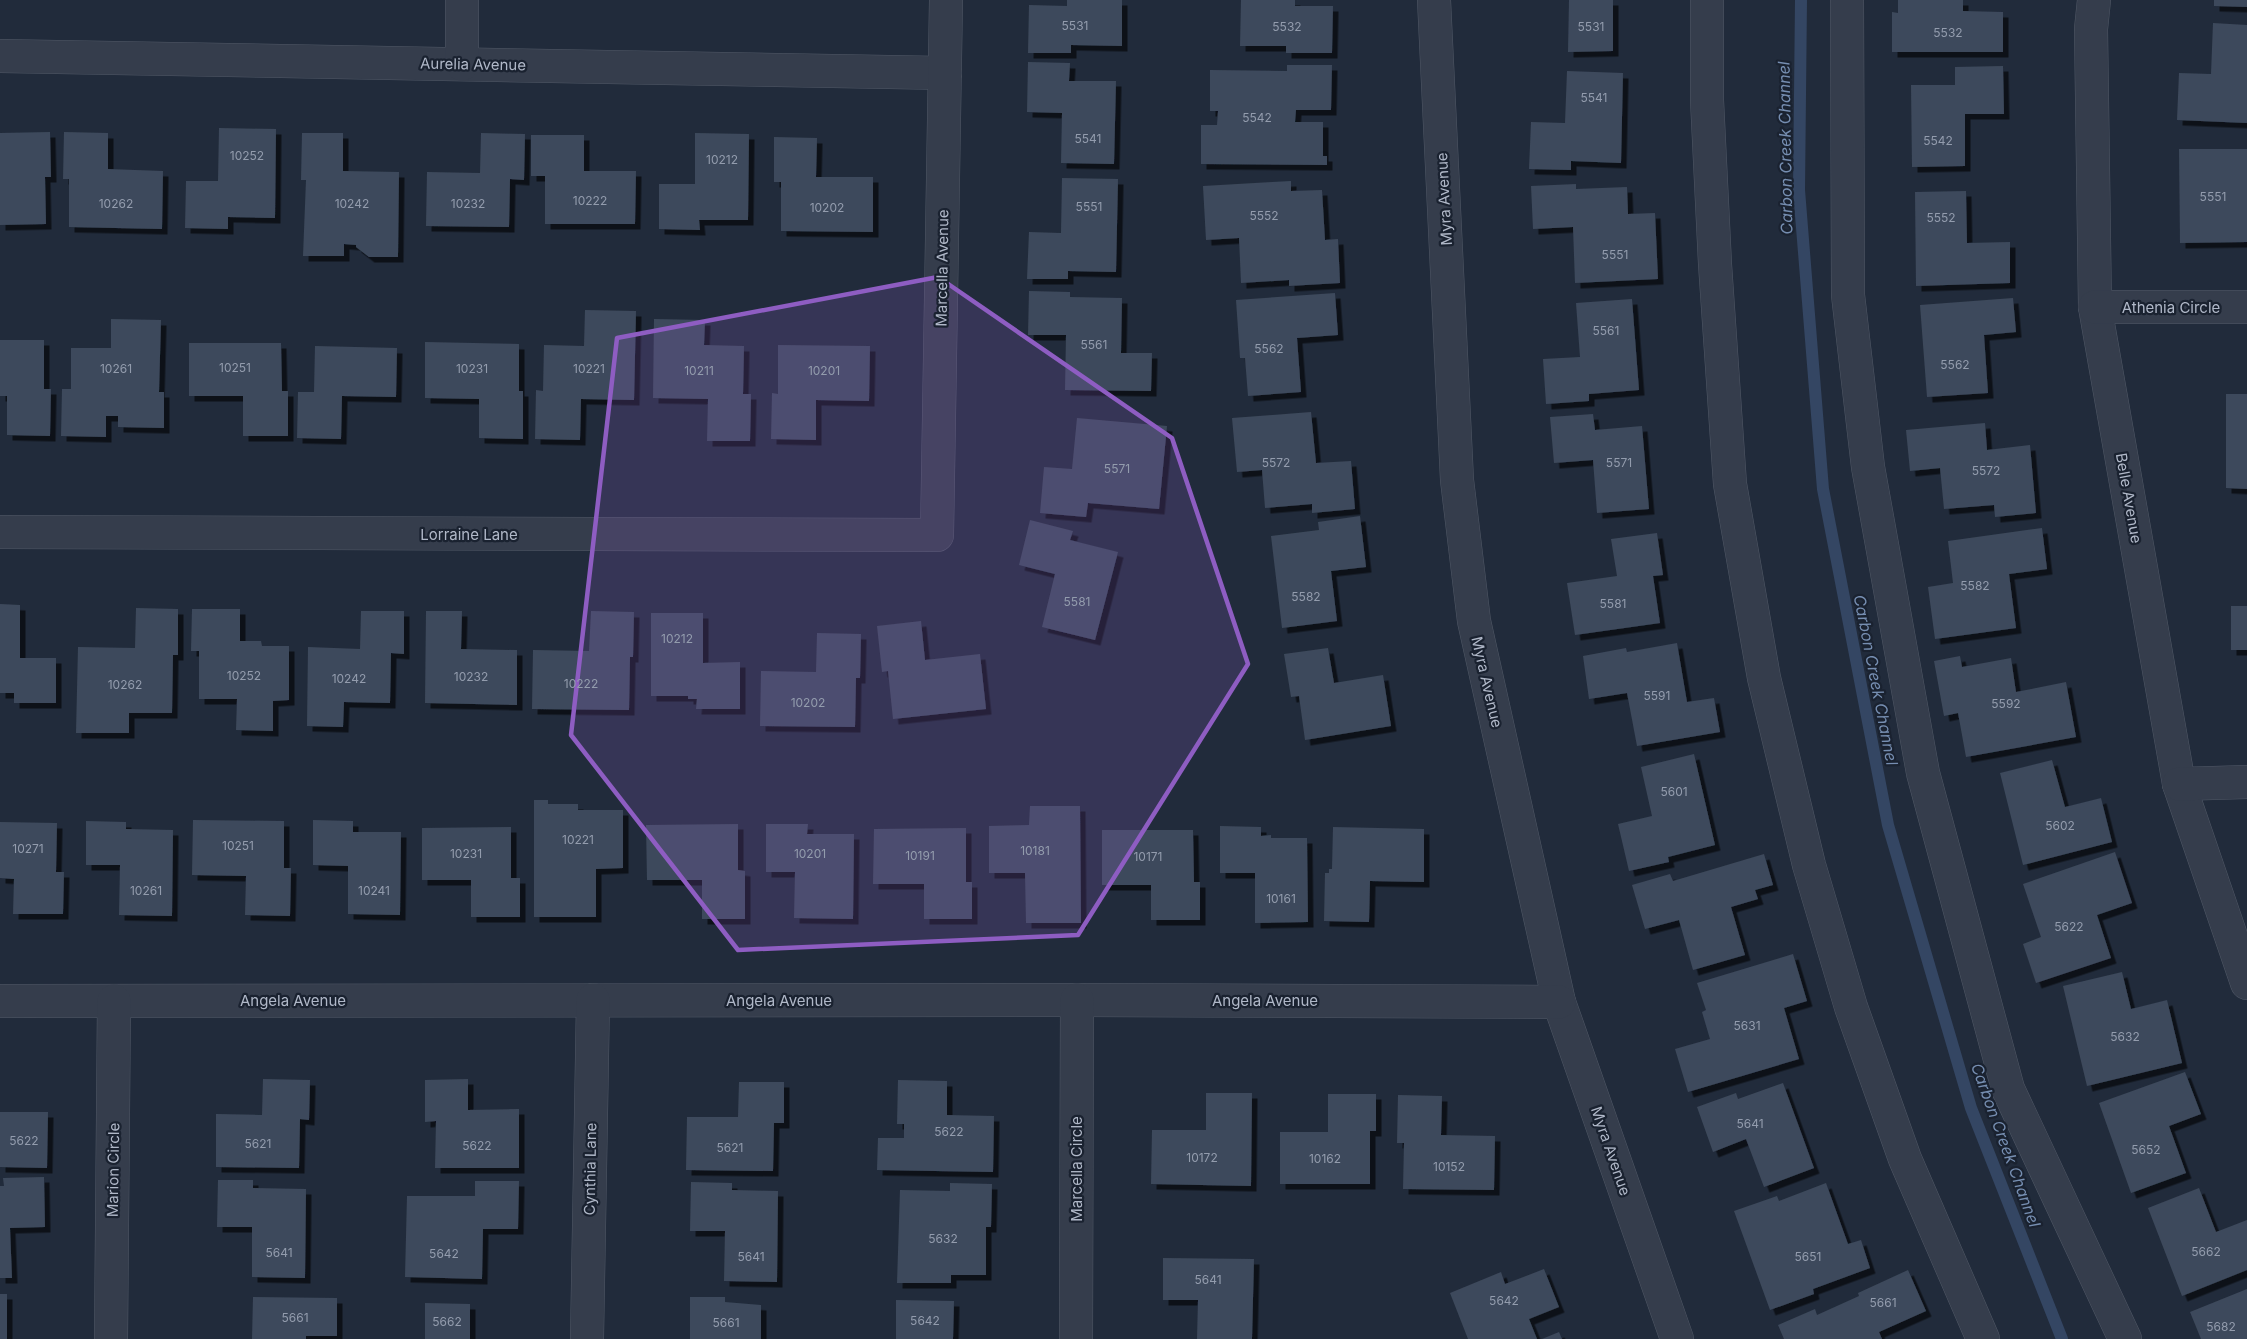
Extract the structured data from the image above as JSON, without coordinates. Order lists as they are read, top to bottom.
{
  "streets": {
    "street": [
      "Aurelia Avenue",
      "Myra Avenue",
      "Marcella Avenue",
      "Athenia Circle",
      "Belle Avenue",
      "Lorraine Lane",
      "Angela Avenue",
      "Cynthia Lane",
      "Marcella Circle",
      "Marion Circle"
    ]
  },
  "crossings": [
    ["Aurelia Avenue", "Marcella Avenue"],
    ["Myra Avenue", "Angela Avenue"],
    ["Marcella Avenue", "Lorraine Lane"],
    ["Athenia Circle", "Belle Avenue"],
    ["Angela Avenue", "Cynthia Lane"],
    ["Angela Avenue", "Marcella Circle"],
    ["Angela Avenue", "Marion Circle"]
  ],
  "water": ["Carbon Creek Channel"],
  "house_numbers": [
    "5531",
    "5532",
    "5531",
    "5532",
    "5541",
    "5542",
    "5541",
    "5542",
    "10252",
    "10212",
    "5551",
    "10222",
    "10262",
    "10242",
    "10232",
    "5551",
    "10202",
    "5552",
    "5552",
    "5551",
    "5561",
    "5561",
    "5562",
    "5562",
    "10251",
    "10261",
    "10231",
    "10221",
    "10211",
    "10201",
    "5572",
    "5571",
    "5571",
    "5572",
    "5582",
    "5582",
    "5581",
    "5581",
    "10212",
    "10252",
    "10232",
    "10242",
    "10222",
    "10262",
    "5591",
    "10202",
    "5592",
    "5601",
    "5602",
    "10221",
    "10251",
    "10271",
    "10181",
    "10231",
    "10201",
    "10191",
    "10171",
    "10261",
    "10241",
    "10161",
    "5622",
    "5631",
    "5632",
    "5641",
    "5622",
    "5622",
    "5621",
    "5622",
    "5621",
    "5652",
    "10172",
    "10162",
    "10152",
    "5632",
    "5662",
    "5641",
    "5642",
    "5641",
    "5651",
    "5641",
    "5642",
    "5661",
    "5661",
    "5642",
    "5662",
    "5661",
    "5682"
  ]
}
